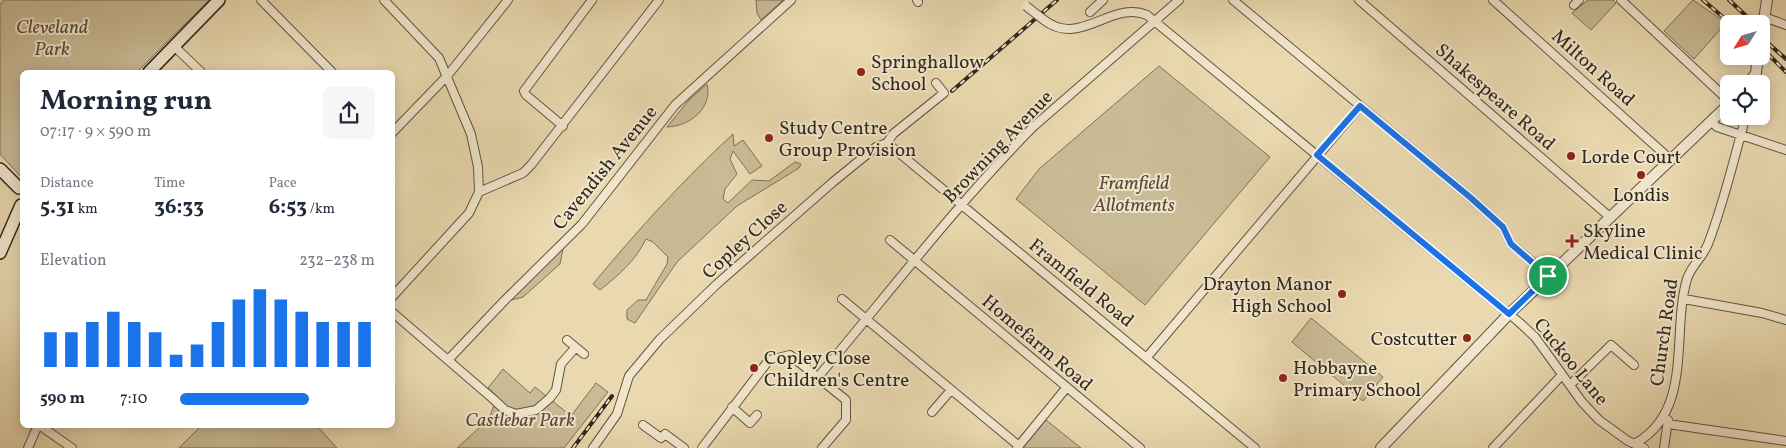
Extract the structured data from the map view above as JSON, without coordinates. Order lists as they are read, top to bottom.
{
  "streets": {
    "street": [
      "Milton Road",
      "Shakespeare Road",
      "Browning Avenue",
      "Cavendish Avenue",
      "Copley Close",
      "Framfield Road",
      "Church Road",
      "Homefarm Road",
      "Cuckoo Lane"
    ]
  },
  "crossings": [
    ["Browning Avenue", "Framfield Road"],
    ["Browning Avenue", "Homefarm Road"],
    ["Browning Avenue", "Cuckoo Lane"],
    ["Copley Close", "Framfield Road"],
    ["Church Road", "Cuckoo Lane"]
  ],
  "parks": ["Cleveland Park", "Framfield Allotments", "Castlebar Park"],
  "places": {
    "other": [
      "Springhallow School",
      "Study Centre Group Provision",
      "Lorde Court",
      "Londis",
      "Drayton Manor High School",
      "Costcutter",
      "Copley Close Children's Centre",
      "Hobbayne Primary School"
    ],
    "health": ["Skyline Medical Clinic"]
  },
  "north": "bottom left",
  "page": {
    "heading": ["Morning run", "07:17 · 9 × 590 m"],
    "stats": [
      ["Distance", "5.31 km"],
      ["Time", "36:33"],
      ["Pace", "6:53 /km"]
    ],
    "chart": ["Elevation", "232–238 m"],
    "list": [
      {
        "name": "590 m",
        "note": "7:10"
      }
    ]
  }
}
